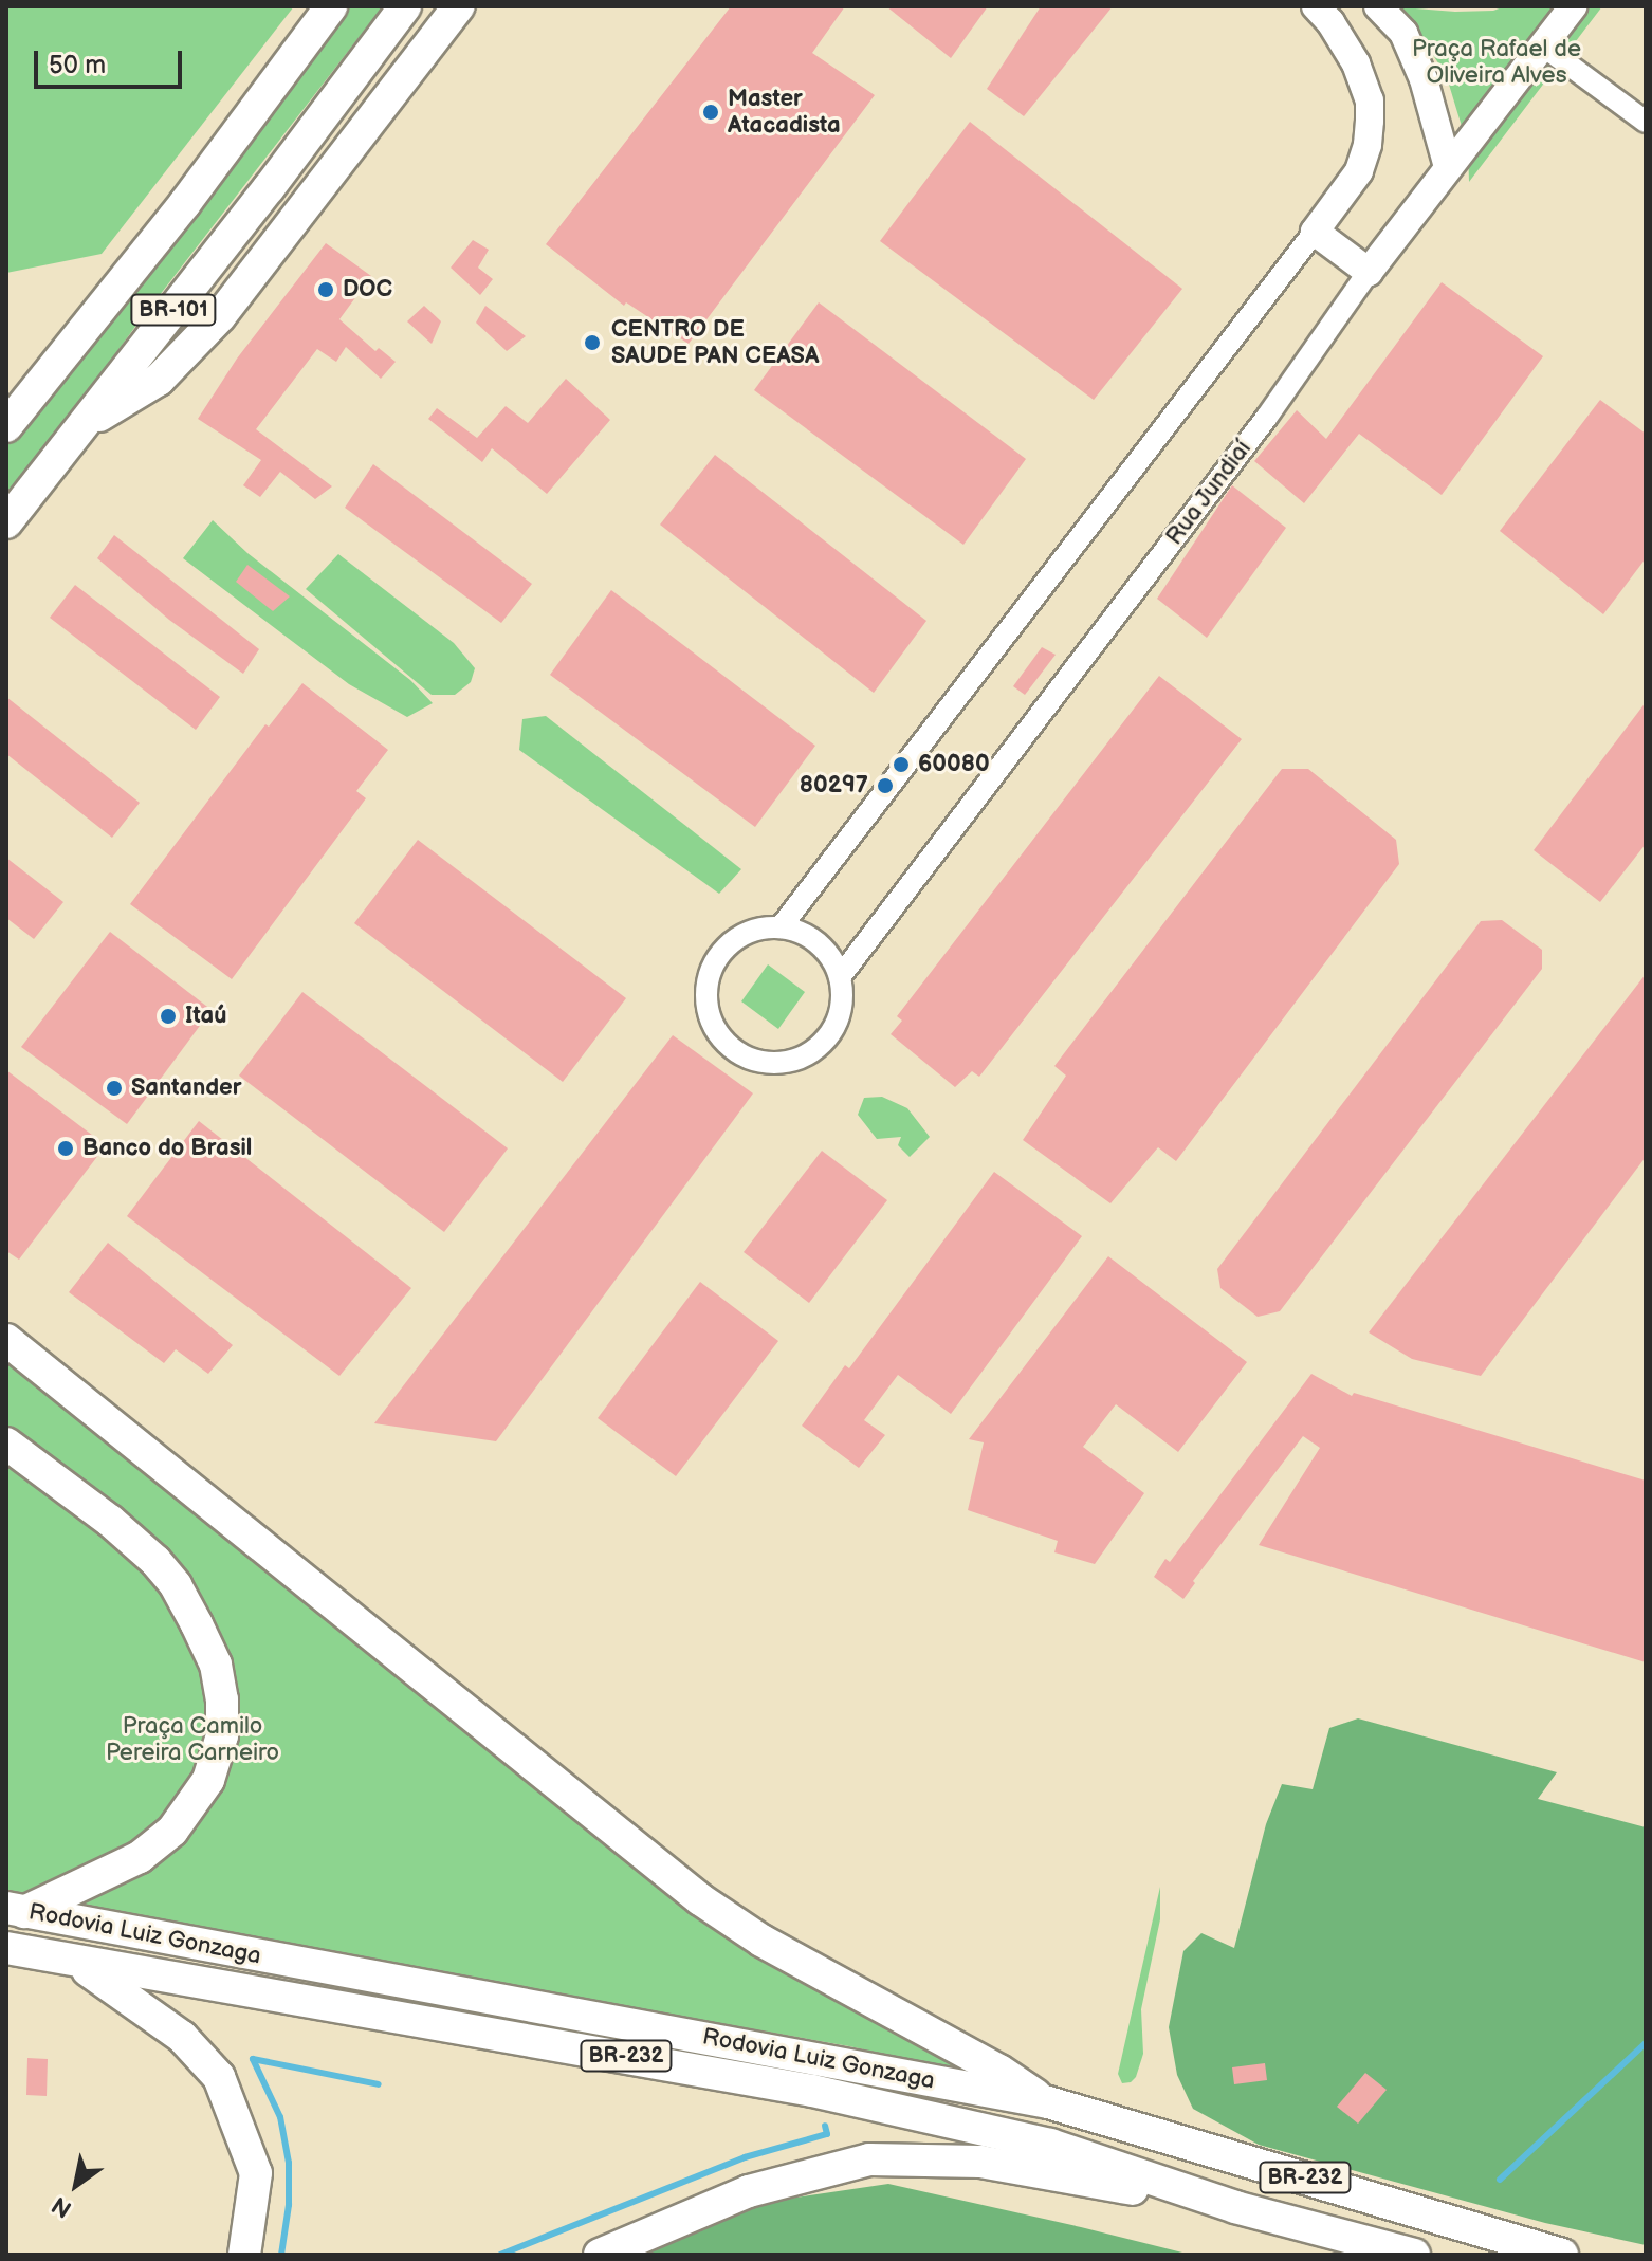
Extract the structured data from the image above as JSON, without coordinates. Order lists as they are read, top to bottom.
{
  "streets": {
    "highway": ["BR-101", "Rodovia Luiz Gonzaga", "BR-232"],
    "main road": ["Rua Jundiaí"]
  },
  "parks": ["Praça Rafael de Oliveira Alves", "Praça Camilo Pereira Carneiro"],
  "places": [
    "Master Atacadista",
    "DOC",
    "CENTRO DE SAUDE PAN CEASA",
    "60080",
    "80297",
    "Itaú",
    "Santander",
    "Banco do Brasil"
  ],
  "scale_bar": "50 m",
  "north": "bottom left"
}
